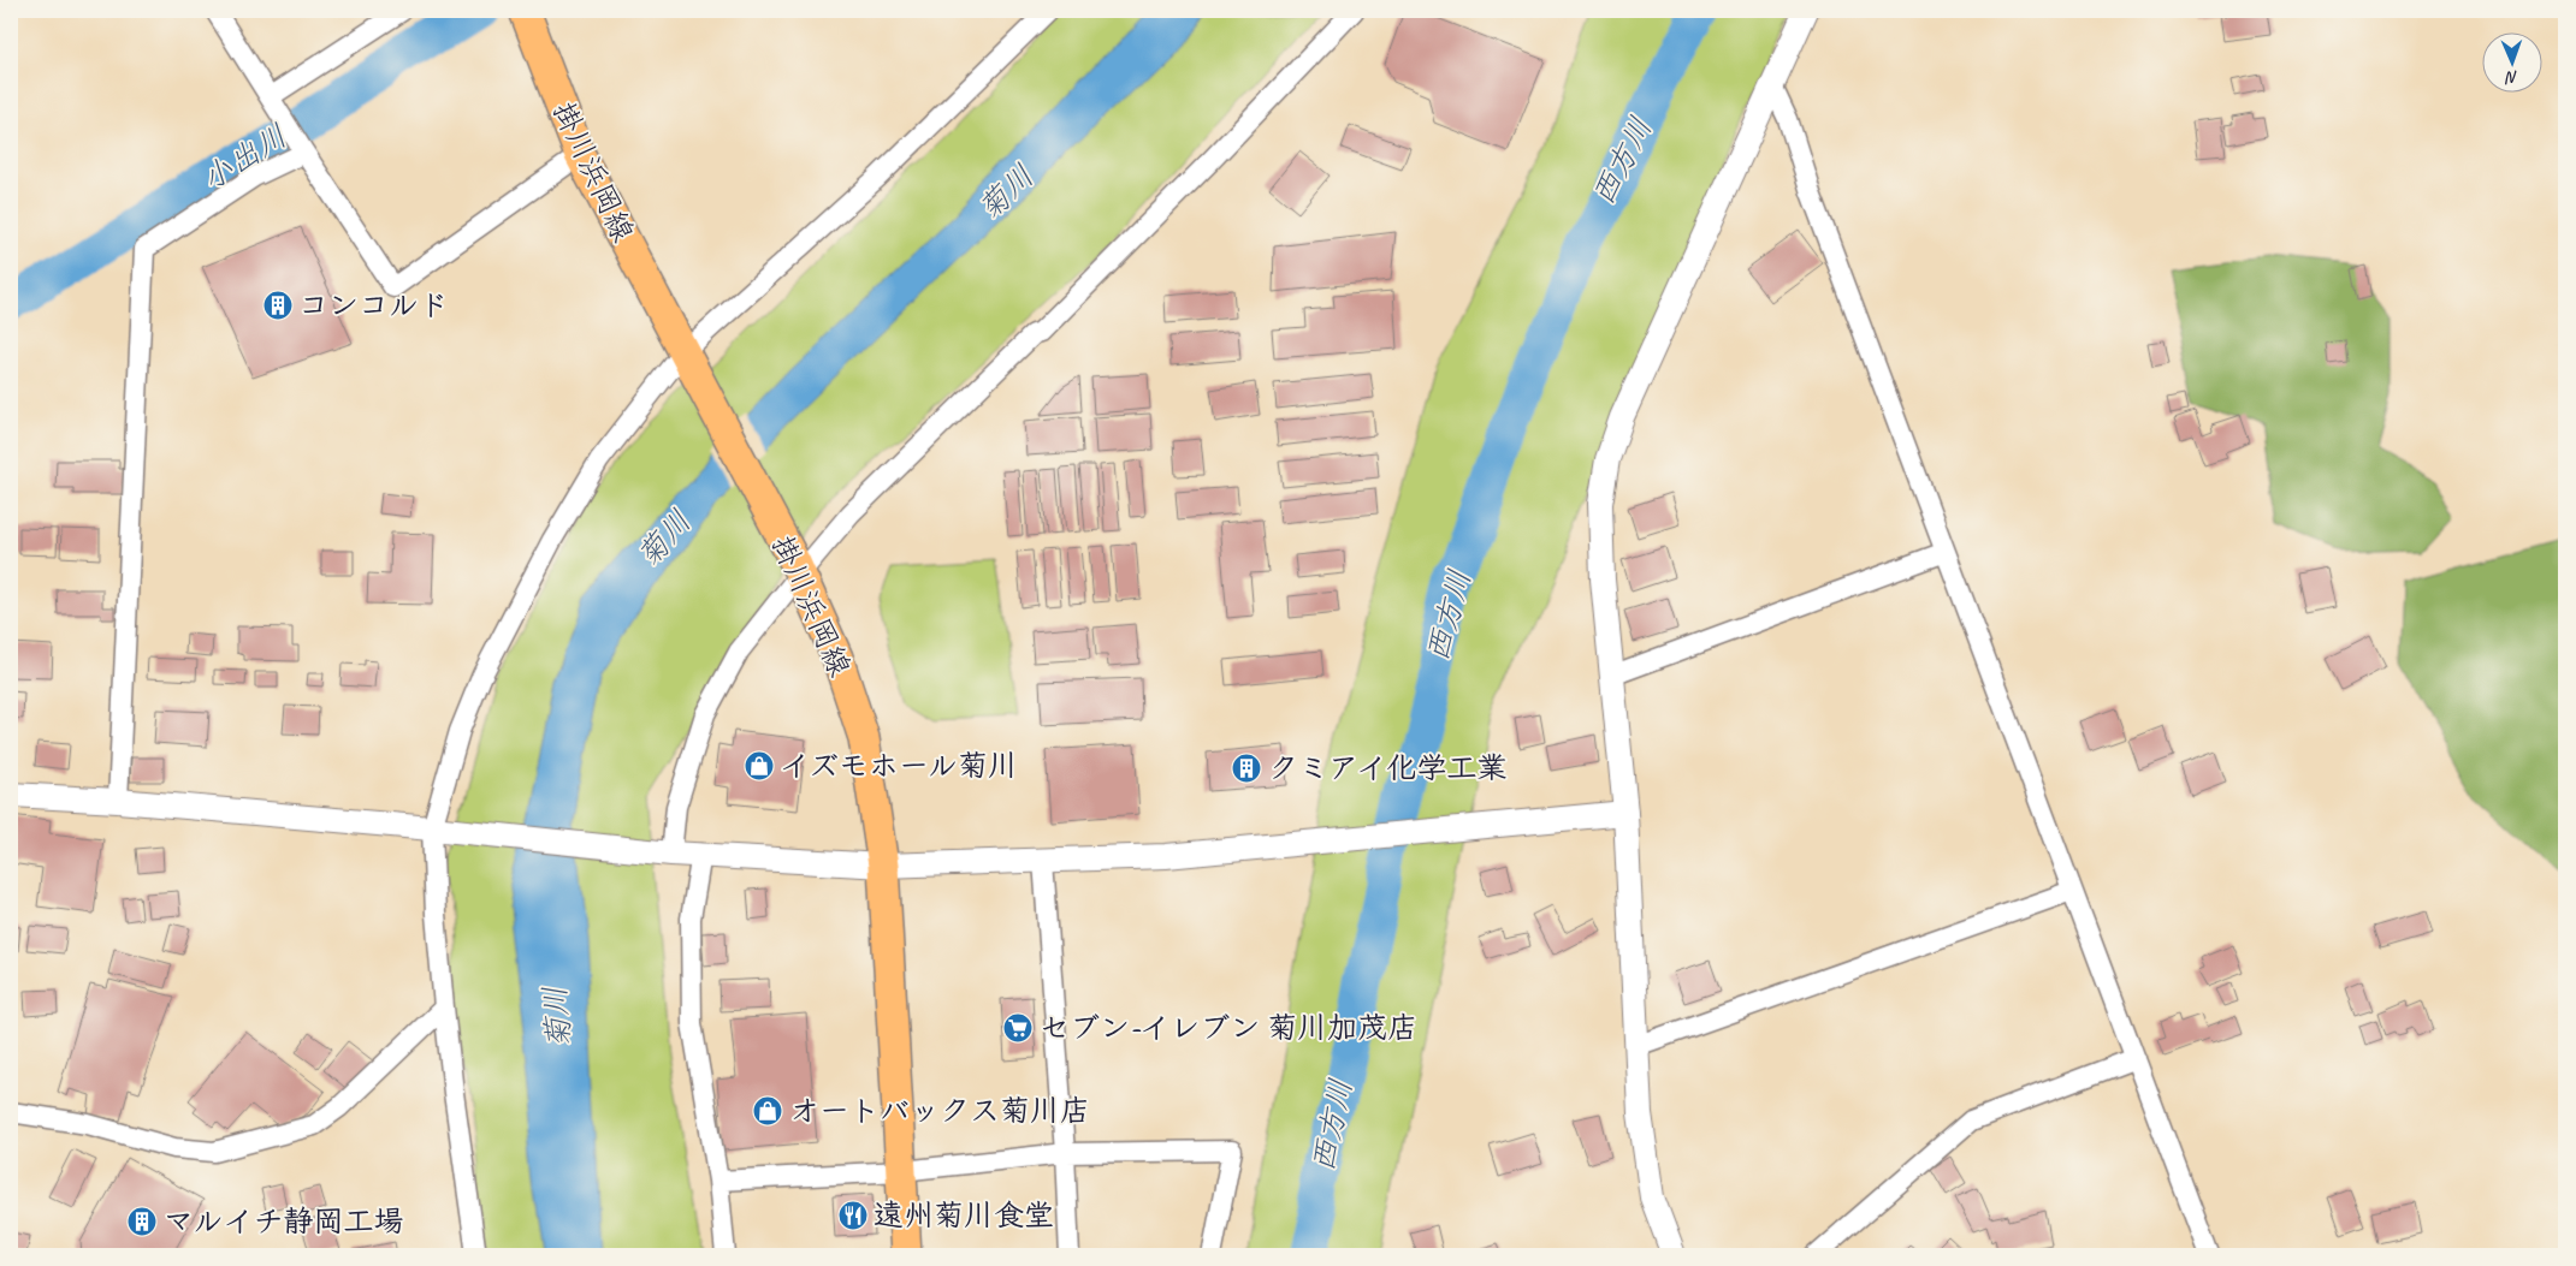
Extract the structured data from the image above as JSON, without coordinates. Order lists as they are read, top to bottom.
{
  "streets": {
    "main road": ["掛川浜岡線"]
  },
  "water": ["小出川", "西方川", "菊川"],
  "places": {
    "building": ["コンコルド", "クミアイ化学工業", "マルイチ静岡工場"],
    "shop": ["イズモホール菊川", "オートバックス菊川店"],
    "supermarket": ["セブン-イレブン 菊川加茂店"],
    "restaurant": ["遠州菊川食堂"]
  },
  "north": "bottom"
}
